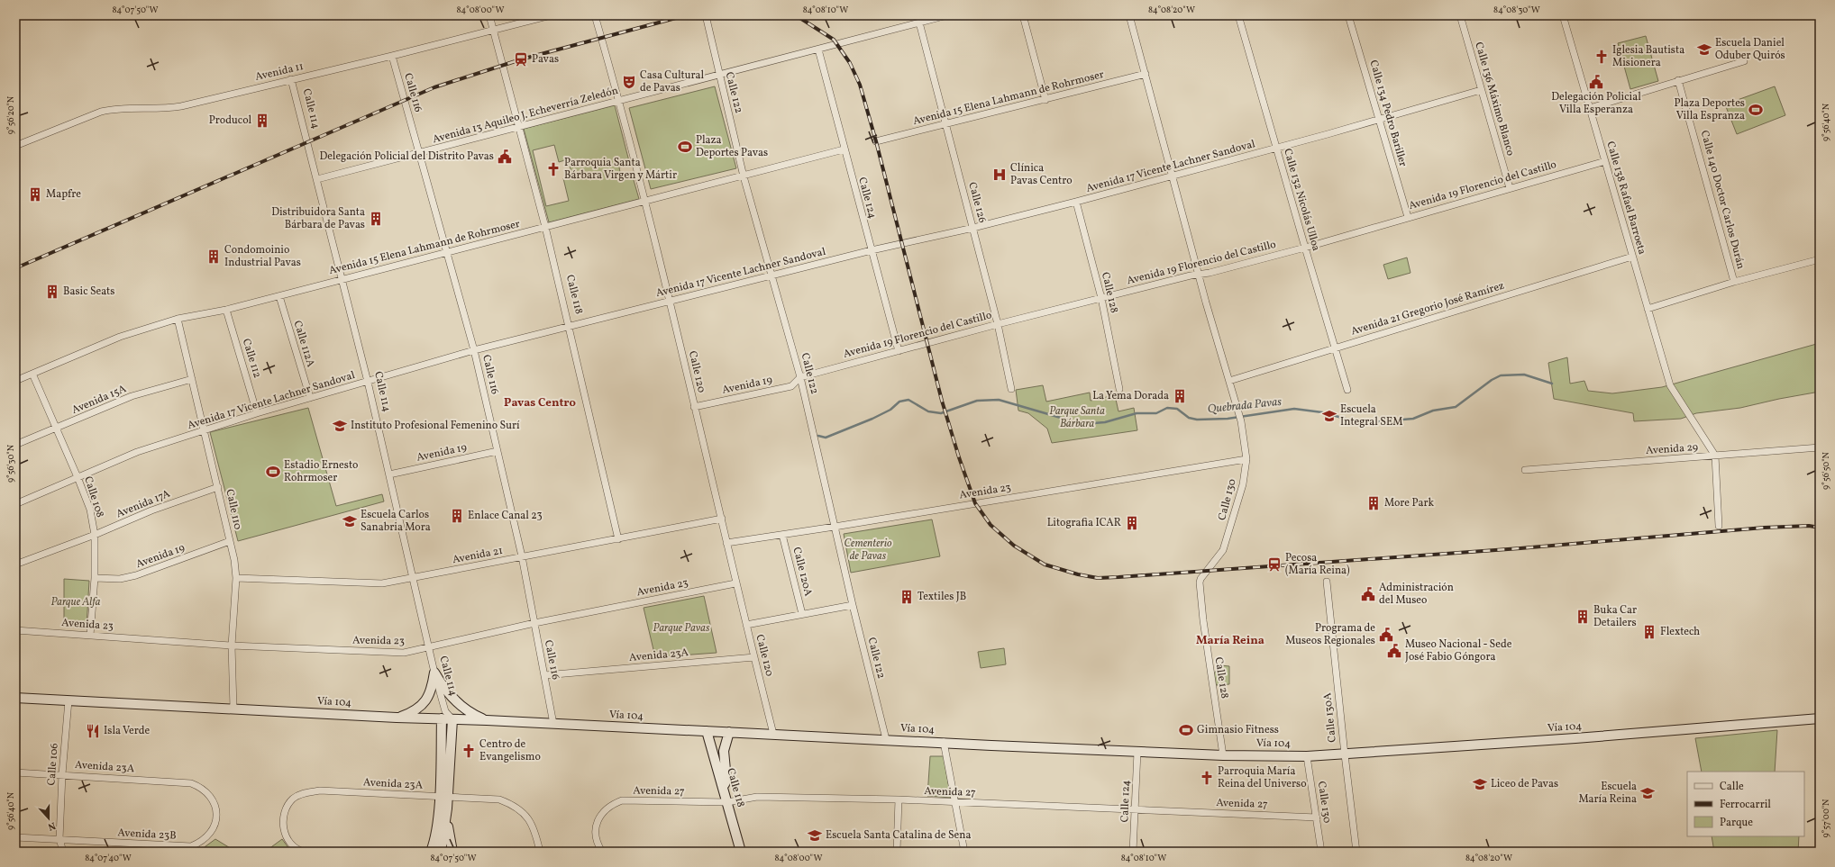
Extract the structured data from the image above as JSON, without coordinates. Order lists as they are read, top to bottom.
{
  "streets": {
    "main road": ["Calle 114", "Calle 118", "Vía 104"],
    "street": [
      "Avenida 11",
      "Calle 116",
      "Calle 122",
      "Avenida 15 Elena Lahmann de Rohrmoser",
      "Calle 136 Máximo Blanco",
      "Calle 134 Pedro Bariller",
      "Avenida 13 Aquileo J. Echeverría Zeledón",
      "Avenida 17 Vicente Lachner Sandoval",
      "Avenida 19 Florencio del Castillo",
      "Calle 124",
      "Calle 138 Rafael Barroeta",
      "Calle 132 Nicolás Ulloa",
      "Calle 140 Doctor Carlos Durán",
      "Calle 126",
      "Calle 128",
      "Avenida 21 Gregorio José Ramírez",
      "Calle 112A",
      "Calle 112",
      "Calle 120",
      "Avenida 19",
      "Avenida 15A",
      "Avenida 29",
      "Avenida 23",
      "Calle 108",
      "Calle 130",
      "Avenida 17A",
      "Calle 110",
      "Avenida 21",
      "Calle 120A",
      "Avenida 23A",
      "Calle 130A",
      "Calle 106",
      "Avenida 27",
      "Avenida 23B"
    ]
  },
  "crossings": [
    ["Avenida 11", "Calle 116"],
    ["Avenida 11", "Calle 114"],
    ["Avenida 11", "Calle 118"],
    ["Calle 116", "Avenida 15 Elena Lahmann de Rohrmoser"],
    ["Calle 116", "Avenida 13 Aquileo J. Echeverría Zeledón"],
    ["Calle 116", "Avenida 17 Vicente Lachner Sandoval"],
    ["Calle 116", "Avenida 19"],
    ["Calle 116", "Avenida 23"],
    ["Calle 116", "Avenida 21"],
    ["Calle 116", "Avenida 23A"],
    ["Calle 116", "Vía 104"],
    ["Calle 122", "Avenida 15 Elena Lahmann de Rohrmoser"],
    ["Calle 122", "Avenida 13 Aquileo J. Echeverría Zeledón"],
    ["Calle 122", "Avenida 17 Vicente Lachner Sandoval"],
    ["Calle 122", "Avenida 19 Florencio del Castillo"],
    ["Calle 122", "Avenida 19"],
    ["Calle 122", "Avenida 23"],
    ["Calle 122", "Vía 104"],
    ["Avenida 15 Elena Lahmann de Rohrmoser", "Calle 114"],
    ["Avenida 15 Elena Lahmann de Rohrmoser", "Calle 124"],
    ["Avenida 15 Elena Lahmann de Rohrmoser", "Calle 126"],
    ["Avenida 15 Elena Lahmann de Rohrmoser", "Calle 118"],
    ["Avenida 15 Elena Lahmann de Rohrmoser", "Calle 112A"],
    ["Avenida 15 Elena Lahmann de Rohrmoser", "Calle 112"],
    ["Avenida 15 Elena Lahmann de Rohrmoser", "Calle 120"],
    ["Avenida 15 Elena Lahmann de Rohrmoser", "Calle 108"],
    ["Avenida 15 Elena Lahmann de Rohrmoser", "Calle 130"],
    ["Avenida 15 Elena Lahmann de Rohrmoser", "Calle 110"],
    ["Calle 136 Máximo Blanco", "Avenida 17 Vicente Lachner Sandoval"],
    ["Calle 136 Máximo Blanco", "Avenida 19 Florencio del Castillo"],
    ["Calle 114", "Avenida 13 Aquileo J. Echeverría Zeledón"],
    ["Calle 114", "Avenida 17 Vicente Lachner Sandoval"],
    ["Calle 114", "Avenida 19"],
    ["Calle 114", "Avenida 23"],
    ["Calle 114", "Avenida 21"],
    ["Calle 114", "Avenida 23A"],
    ["Calle 114", "Vía 104"],
    ["Calle 134 Pedro Bariller", "Avenida 17 Vicente Lachner Sandoval"],
    ["Calle 134 Pedro Bariller", "Avenida 19 Florencio del Castillo"],
    ["Avenida 13 Aquileo J. Echeverría Zeledón", "Calle 124"],
    ["Avenida 13 Aquileo J. Echeverría Zeledón", "Calle 126"],
    ["Avenida 13 Aquileo J. Echeverría Zeledón", "Calle 118"],
    ["Avenida 13 Aquileo J. Echeverría Zeledón", "Calle 120"],
    ["Avenida 17 Vicente Lachner Sandoval", "Calle 124"],
    ["Avenida 17 Vicente Lachner Sandoval", "Calle 132 Nicolás Ulloa"],
    ["Avenida 17 Vicente Lachner Sandoval", "Calle 126"],
    ["Avenida 17 Vicente Lachner Sandoval", "Calle 128"],
    ["Avenida 17 Vicente Lachner Sandoval", "Calle 118"],
    ["Avenida 17 Vicente Lachner Sandoval", "Calle 112A"],
    ["Avenida 17 Vicente Lachner Sandoval", "Calle 112"],
    ["Avenida 17 Vicente Lachner Sandoval", "Calle 120"],
    ["Avenida 17 Vicente Lachner Sandoval", "Calle 108"],
    ["Avenida 17 Vicente Lachner Sandoval", "Calle 130"],
    ["Avenida 17 Vicente Lachner Sandoval", "Calle 110"],
    ["Avenida 19 Florencio del Castillo", "Calle 124"],
    ["Avenida 19 Florencio del Castillo", "Calle 138 Rafael Barroeta"],
    ["Avenida 19 Florencio del Castillo", "Calle 132 Nicolás Ulloa"],
    ["Avenida 19 Florencio del Castillo", "Calle 126"],
    ["Avenida 19 Florencio del Castillo", "Calle 128"],
    ["Avenida 19 Florencio del Castillo", "Avenida 19"],
    ["Avenida 19 Florencio del Castillo", "Calle 130"],
    ["Calle 124", "Vía 104"],
    ["Calle 124", "Avenida 27"],
    ["Calle 138 Rafael Barroeta", "Avenida 21 Gregorio José Ramírez"],
    ["Calle 138 Rafael Barroeta", "Avenida 29"],
    ["Calle 132 Nicolás Ulloa", "Avenida 21 Gregorio José Ramírez"],
    ["Calle 128", "Calle 130"],
    ["Calle 128", "Vía 104"],
    ["Calle 118", "Avenida 21"],
    ["Calle 118", "Vía 104"],
    ["Calle 118", "Avenida 27"],
    ["Avenida 21 Gregorio José Ramírez", "Calle 130"],
    ["Calle 120", "Avenida 19"],
    ["Calle 120", "Avenida 23"],
    ["Calle 120", "Avenida 21"],
    ["Calle 120", "Avenida 23A"],
    ["Calle 120", "Vía 104"],
    ["Avenida 19", "Calle 108"],
    ["Avenida 19", "Calle 110"],
    ["Avenida 15A", "Calle 108"],
    ["Avenida 15A", "Calle 110"],
    ["Avenida 23", "Calle 108"],
    ["Avenida 23", "Calle 130"],
    ["Avenida 23", "Calle 110"],
    ["Avenida 23", "Calle 120A"],
    ["Calle 108", "Avenida 17A"],
    ["Calle 130", "Vía 104"],
    ["Calle 130", "Avenida 27"],
    ["Avenida 17A", "Calle 110"],
    ["Calle 110", "Avenida 21"],
    ["Calle 110", "Vía 104"],
    ["Avenida 23A", "Calle 106"],
    ["Avenida 23A", "Avenida 23B"],
    ["Vía 104", "Calle 130A"],
    ["Vía 104", "Calle 106"],
    ["Calle 106", "Avenida 23B"]
  ],
  "districts": ["Pavas Centro", "María Reina"],
  "water": ["Quebrada Pavas"],
  "parks": [
    "Parque Santa Bárbara",
    "Cementerio de Pavas",
    "Parque Alfa",
    "Parque Pavas"
  ],
  "places": {
    "school or university": [
      "Escuela Daniel Oduber Quirós",
      "Escuela Integral SEM",
      "Instituto Profesional Femenino Surí",
      "Escuela Carlos Sanabria Mora",
      "Liceo de Pavas",
      "Escuela María Reina",
      "Escuela Santa Catalina de Sena"
    ],
    "church": [
      "Iglesia Bautista Misionera",
      "Parroquia Santa Bárbara Virgen y Mártir",
      "Centro de Evangelismo",
      "Parroquia María Reina del Universo"
    ],
    "station": ["Pavas", "Pecosa (María Reina)"],
    "theatre": ["Casa Cultural de Pavas"],
    "public building": [
      "Delegación Policial Villa Esperanza",
      "Delegación Policial del Distrito Pavas",
      "Administración del Museo",
      "Programa de Museos Regionales",
      "Museo Nacional - Sede José Fabio Góngora"
    ],
    "sports": [
      "Plaza Deportes Villa Espranza",
      "Plaza Deportes Pavas",
      "Estadio Ernesto Rohrmoser",
      "Gimnasio Fitness"
    ],
    "building": [
      "Producol",
      "Mapfre",
      "Distribuidora Santa Bárbara de Pavas",
      "Condomoinio Industrial Pavas",
      "Basic Seats",
      "La Yema Dorada",
      "More Park",
      "Enlace Canal 23",
      "Litografia ICAR",
      "Textiles JB",
      "Buka Car Detailers",
      "Flextech"
    ],
    "hospital": ["Clínica Pavas Centro"],
    "restaurant": ["Isla Verde"]
  },
  "legend": ["Calle", "Ferrocarril", "Parque"],
  "north": "bottom",
  "coordinates": [
    "84°07'50\"W",
    "84°08'00\"W",
    "84°08'10\"W",
    "84°08'20\"W",
    "84°08'30\"W",
    "9°56'20\"N",
    "9°56'40\"N",
    "9°56'30\"N",
    "9°56'50\"N",
    "9°57'00\"N",
    "84°07'40\"W"
  ]
}
